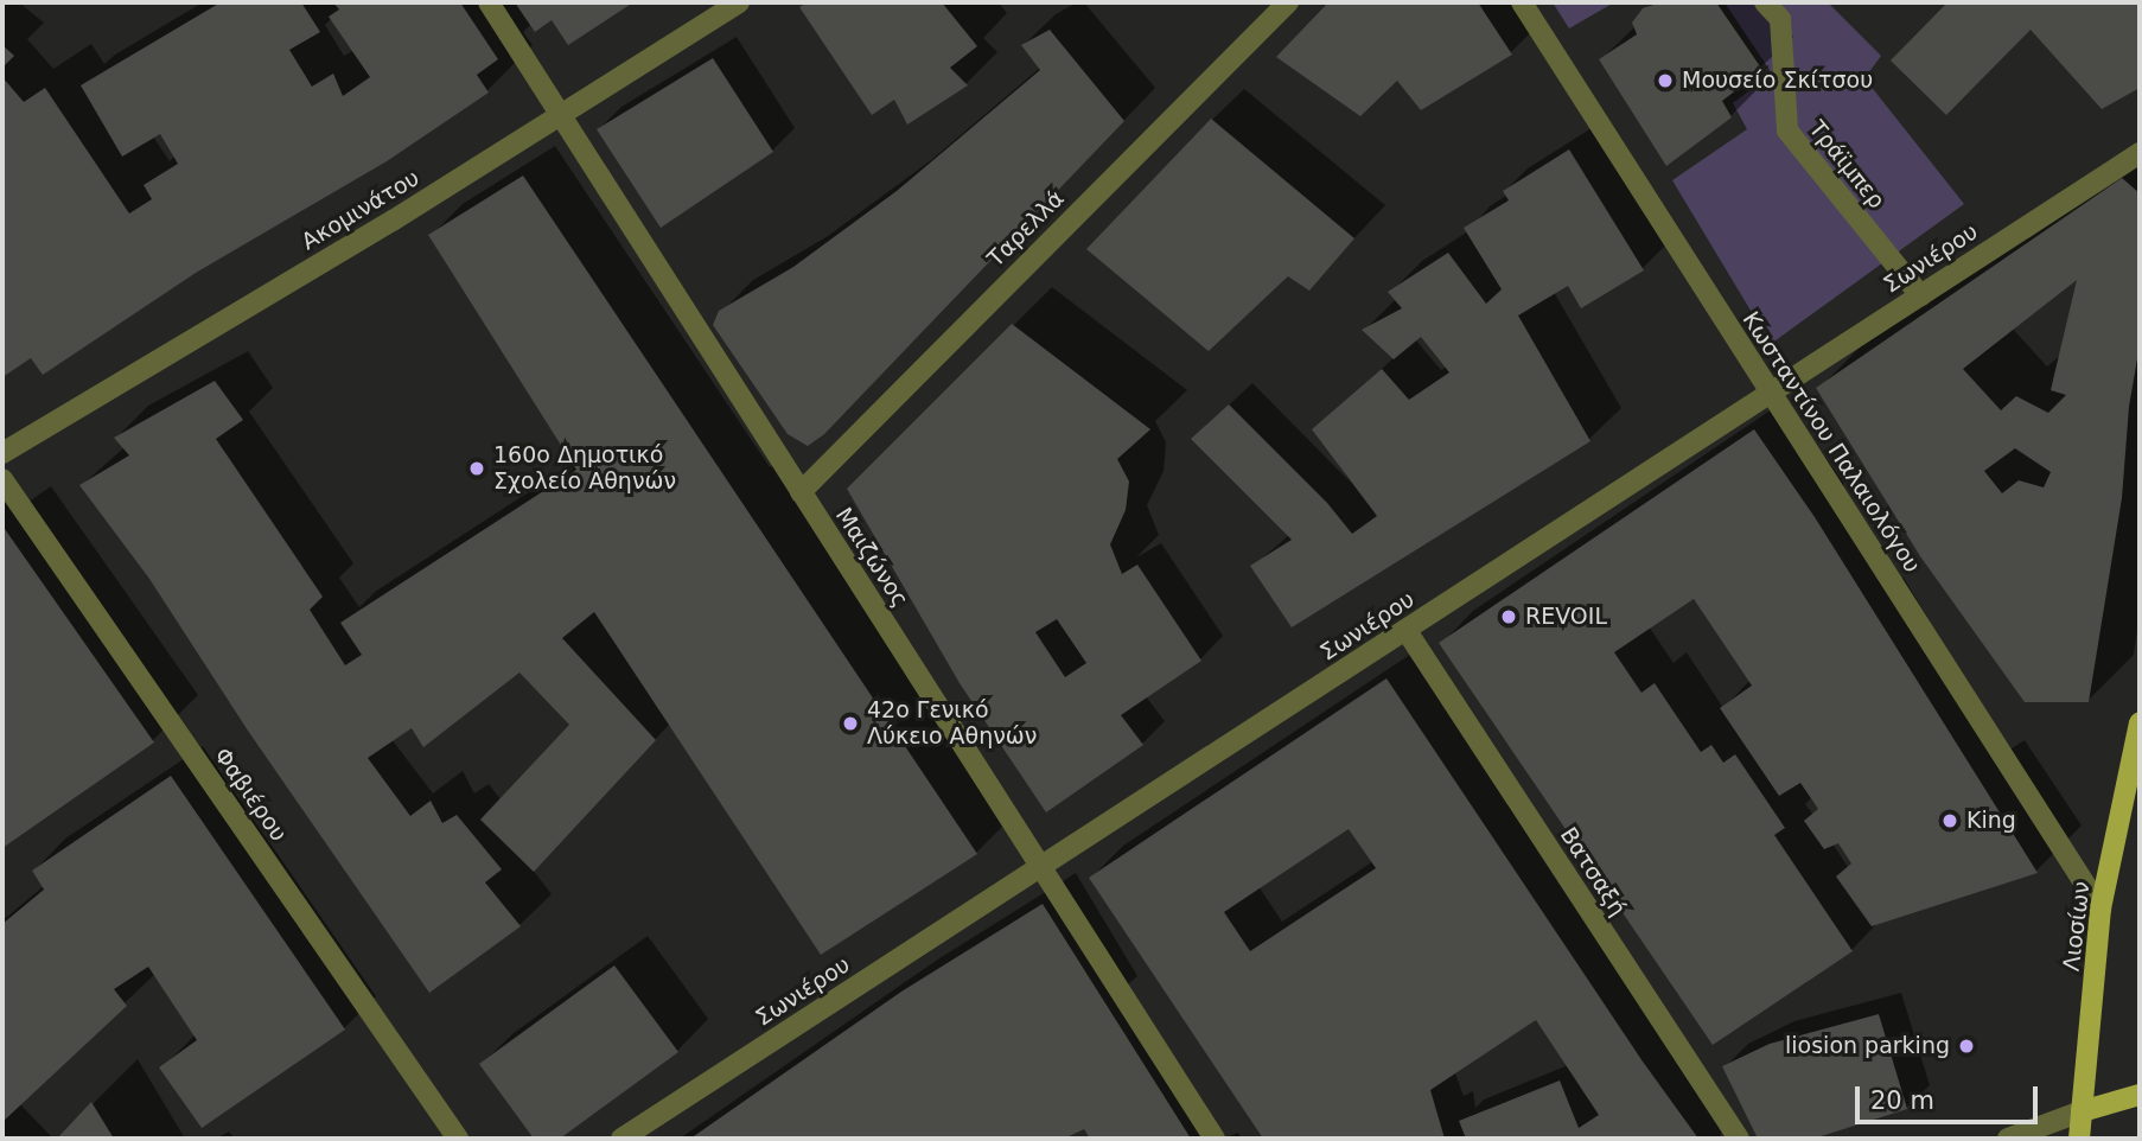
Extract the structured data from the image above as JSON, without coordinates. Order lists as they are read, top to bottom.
{
  "streets": {
    "main road": ["Λιοσίων"],
    "street": [
      "Τράϊμπερ",
      "Ακομινάτου",
      "Ταρελλά",
      "Σωνιέρου",
      "Κωσταντίνου Παλαιολόγου",
      "Μαιζώνος",
      "Φαβιέρου",
      "Βατσαξή"
    ]
  },
  "crossings": [
    ["Τράϊμπερ", "Σωνιέρου"],
    ["Ακομινάτου", "Μαιζώνος"],
    ["Ταρελλά", "Μαιζώνος"],
    ["Σωνιέρου", "Κωσταντίνου Παλαιολόγου"],
    ["Σωνιέρου", "Μαιζώνος"],
    ["Σωνιέρου", "Βατσαξή"],
    ["Κωσταντίνου Παλαιολόγου", "Λιοσίων"]
  ],
  "places": [
    "Μουσείο Σκίτσου",
    "160ο Δημοτικό Σχολείο Αθηνών",
    "REVOIL",
    "42ο Γενικό Λύκειο Αθηνών",
    "King",
    "liosion parking"
  ],
  "scale_bar": "20 m"
}
